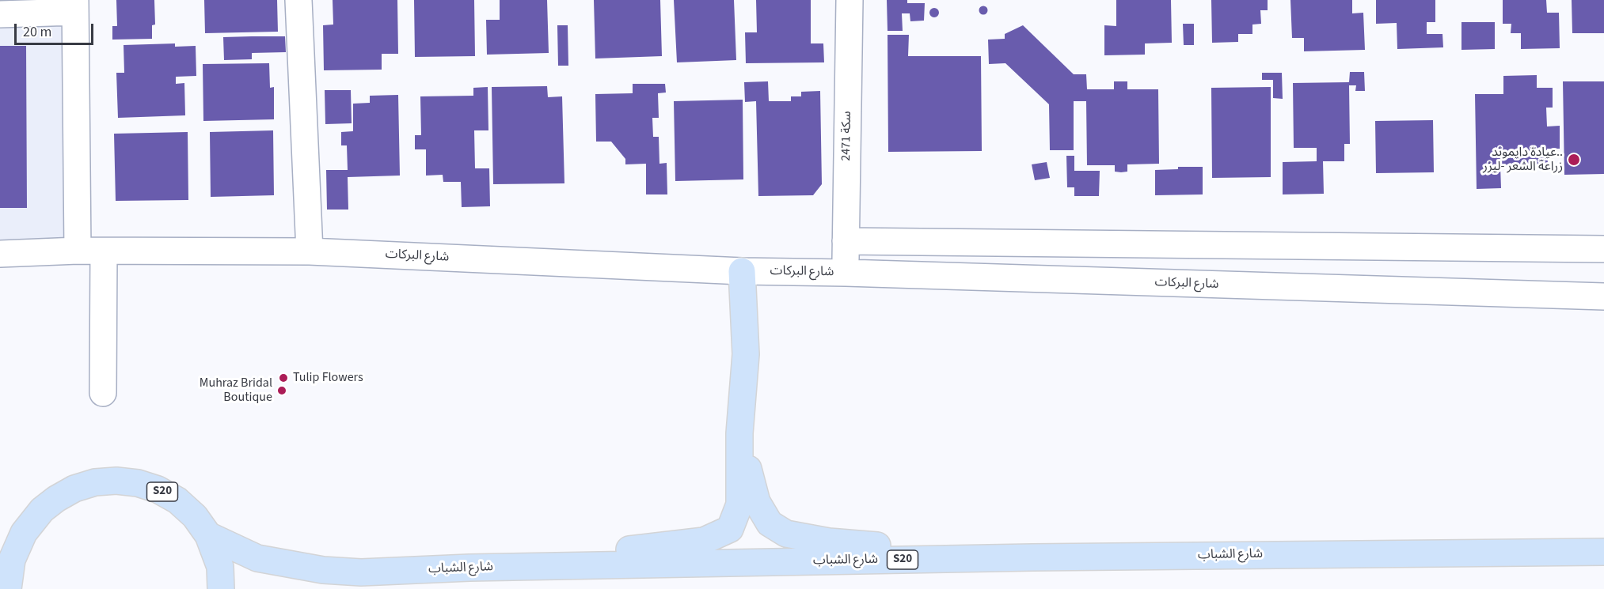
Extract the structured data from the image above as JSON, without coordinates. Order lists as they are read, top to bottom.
{
  "streets": {
    "main road": ["S20", "شارع الشباب"],
    "street": ["سكة 2471", "شارع البركات"]
  },
  "crossings": [
    ["سكة 2471", "شارع البركات"],
    ["S20", "شارع الشباب"]
  ],
  "places": ["عيادة دايموند.. زراعة الشعر -ليزر", "Tulip Flowers", "Muhraz Bridal Boutique"],
  "scale_bar": "20 m"
}
